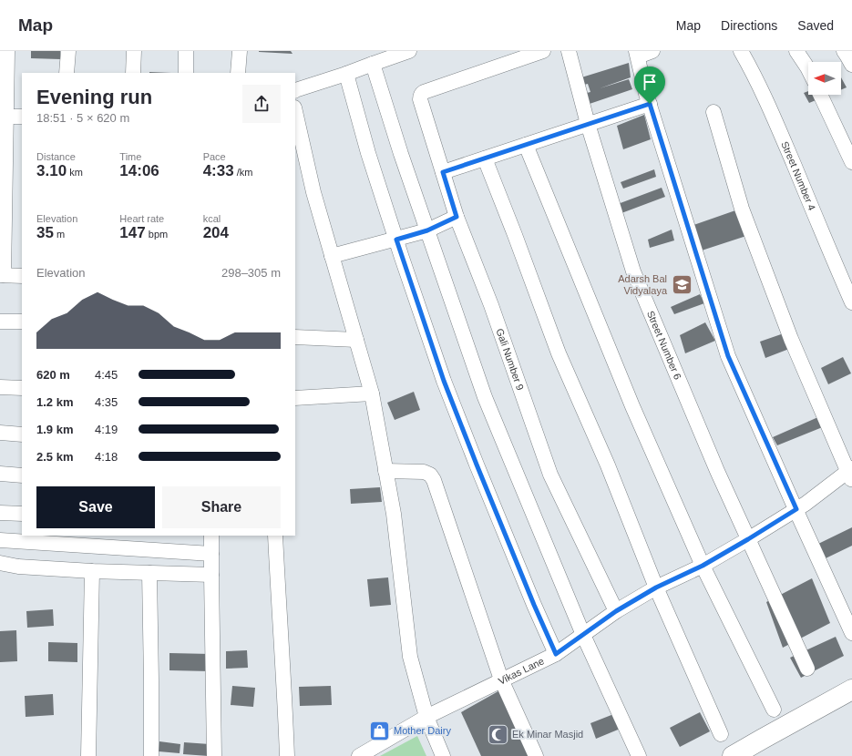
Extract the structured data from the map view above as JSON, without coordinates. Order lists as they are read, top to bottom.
{
  "streets": {
    "street": [
      "Street Number 4",
      "Street Number 6",
      "Gali Number 9",
      "Vikas Lane"
    ]
  },
  "crossings": [
    ["Street Number 6", "Vikas Lane"],
    ["Gali Number 9", "Vikas Lane"]
  ],
  "places": {
    "school or university": ["Adarsh Bal Vidyalaya"],
    "shop": ["Mother Dairy"],
    "mosque": ["Ek Minar Masjid"]
  },
  "north": "left",
  "page": {
    "header": "Map",
    "nav": ["Map", "Directions", "Saved"],
    "heading": ["Evening run", "18:51 · 5 × 620 m"],
    "stats": [
      ["Distance", "3.10 km"],
      ["Time", "14:06"],
      ["Pace", "4:33 /km"],
      ["Elevation", "35 m"],
      ["Heart rate", "147 bpm"],
      ["kcal", "204"]
    ],
    "chart": ["Elevation", "298–305 m"],
    "list": [
      {
        "name": "620 m",
        "note": "4:45"
      },
      {
        "name": "1.2 km",
        "note": "4:35"
      },
      {
        "name": "1.9 km",
        "note": "4:19"
      },
      {
        "name": "2.5 km",
        "note": "4:18"
      }
    ],
    "buttons": ["Save", "Share"]
  }
}
